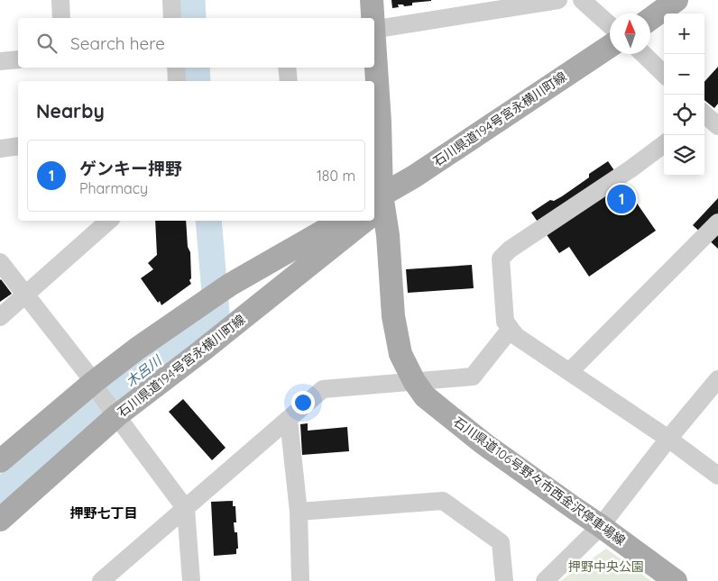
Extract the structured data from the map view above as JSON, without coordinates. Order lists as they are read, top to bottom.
{
  "streets": {
    "main road": ["石川県道194号宮永横川町線", "石川県道106号野々市西金沢停車場線"]
  },
  "crossings": [
    ["石川県道194号宮永横川町線", "石川県道106号野々市西金沢停車場線"]
  ],
  "districts": ["押野七丁目"],
  "water": ["木呂川"],
  "parks": ["押野中央公園"],
  "north": "top",
  "page": {
    "map_buttons": ["+", "−"],
    "search": "Search here",
    "heading": "Nearby",
    "list": [
      {
        "mark": "1",
        "name": "ゲンキー押野",
        "note": "Pharmacy",
        "value": "180 m"
      }
    ],
    "pins": "1"
  }
}
